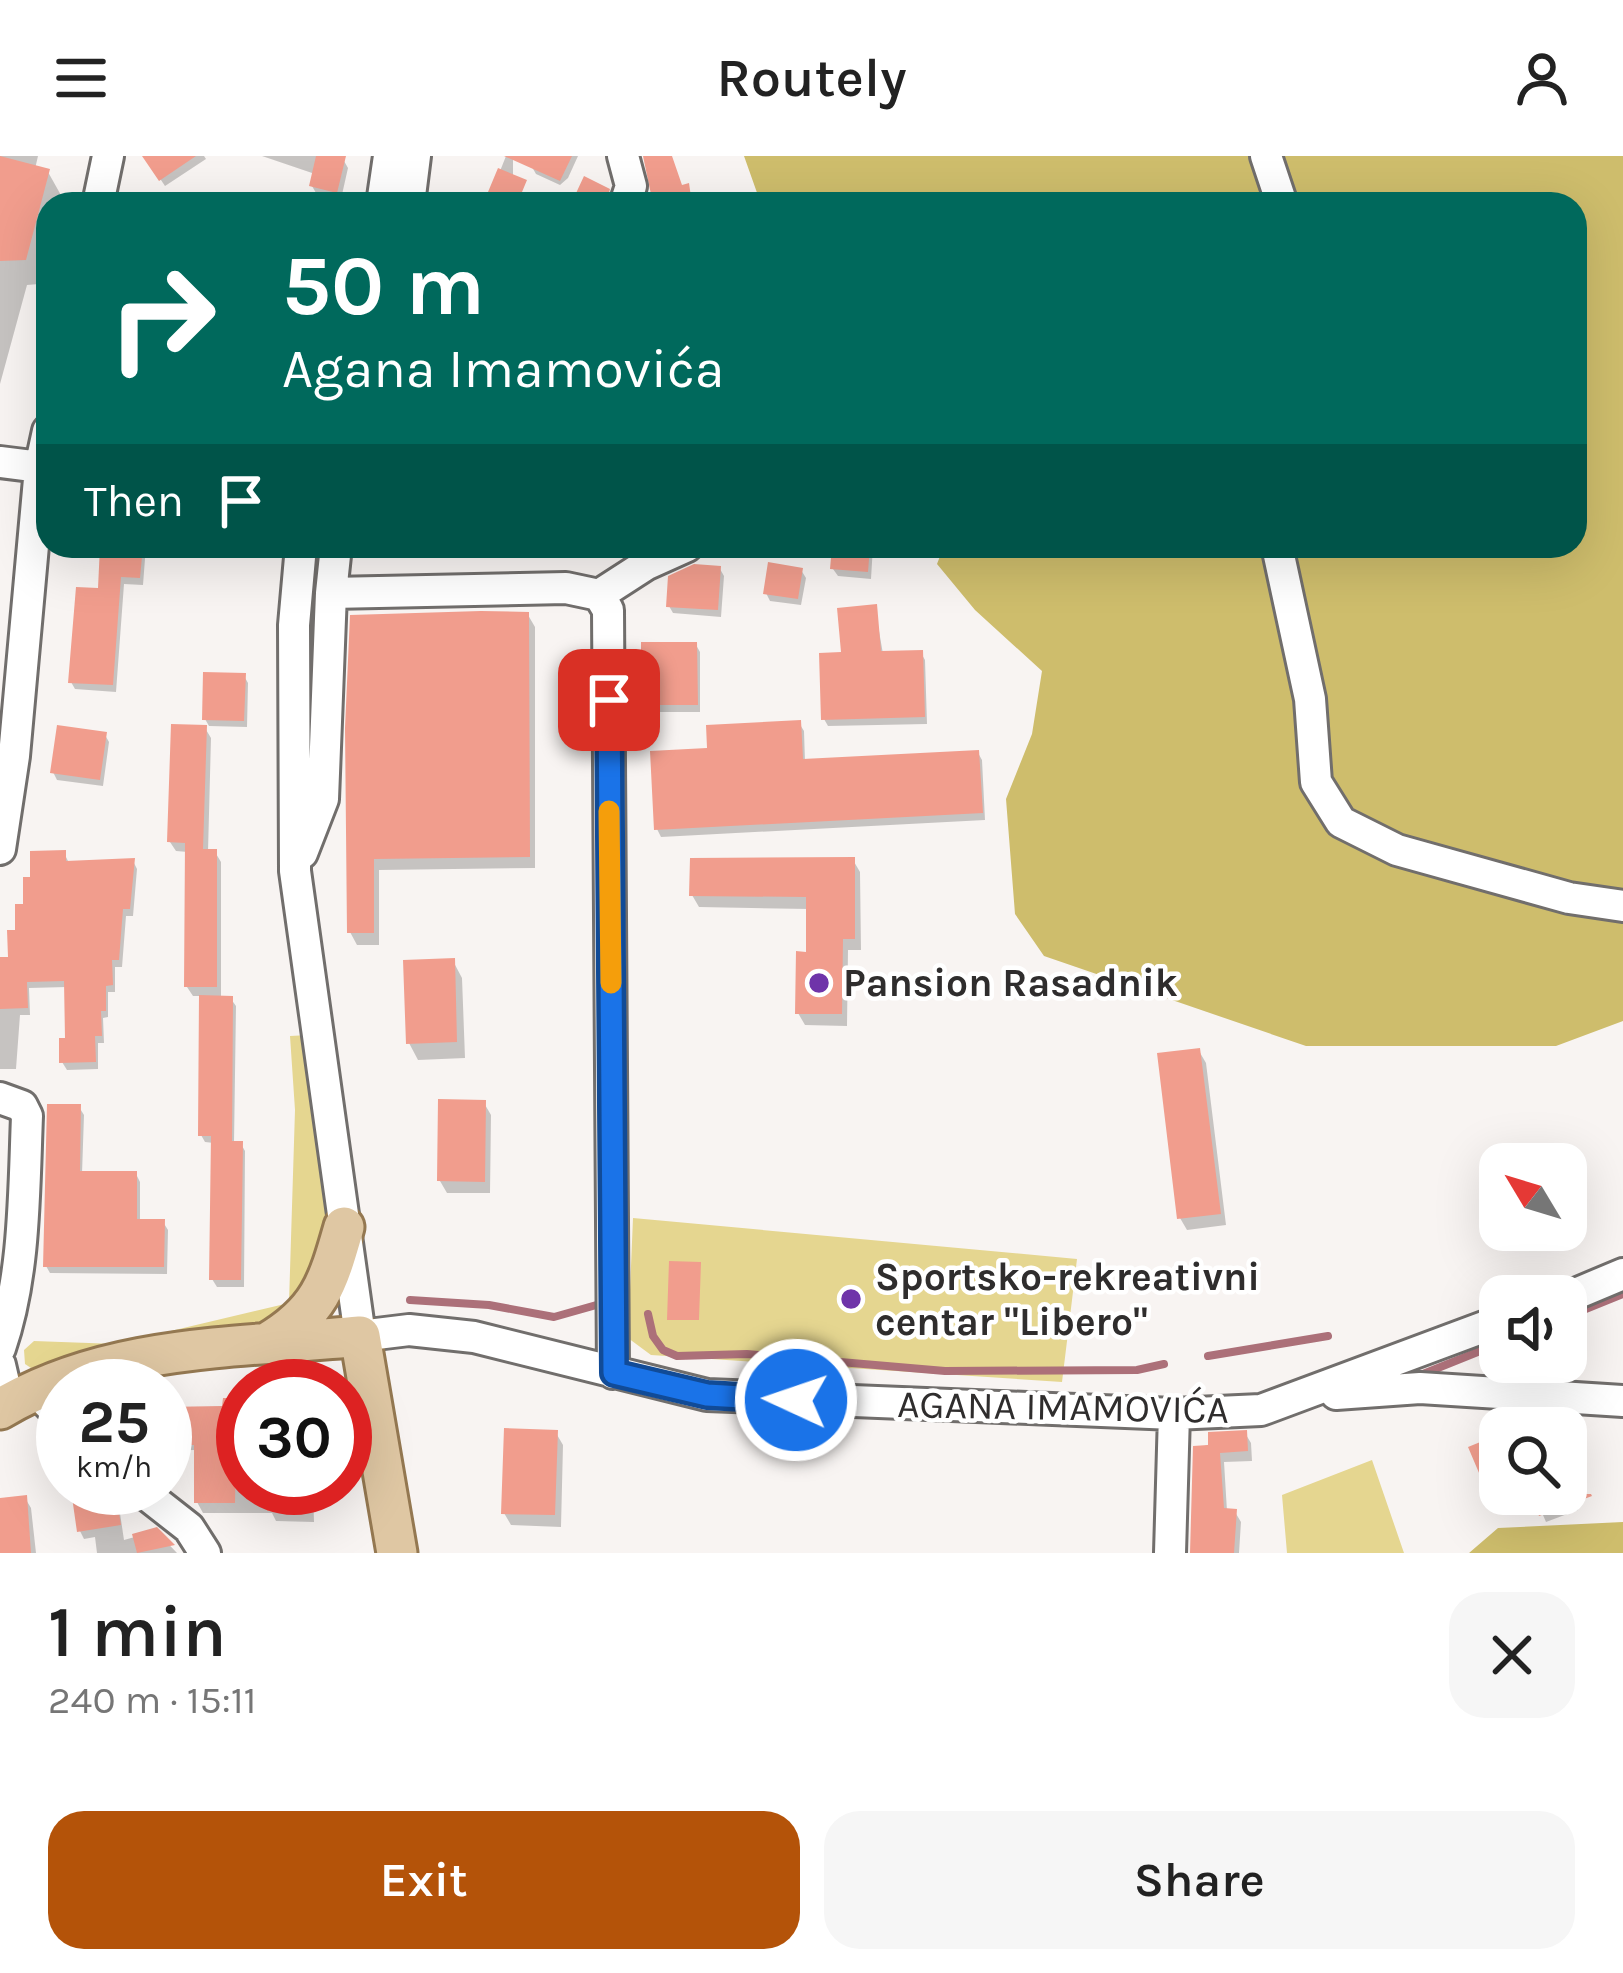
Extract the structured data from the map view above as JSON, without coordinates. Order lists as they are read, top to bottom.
{
  "streets": {
    "main road": ["AGANA IMAMOVIĆA"]
  },
  "places": ["Pansion Rasadnik", "Sportsko-rekreativni centar \"Libero\""],
  "north": "top left",
  "page": {
    "header": "Routely",
    "turn": ["50 m", "Agana Imamovića"],
    "then": "Then",
    "speed": "25 km/h",
    "limit": "30",
    "heading": ["1 min", "240 m · 15:11"],
    "buttons": ["Exit", "Share"]
  }
}
